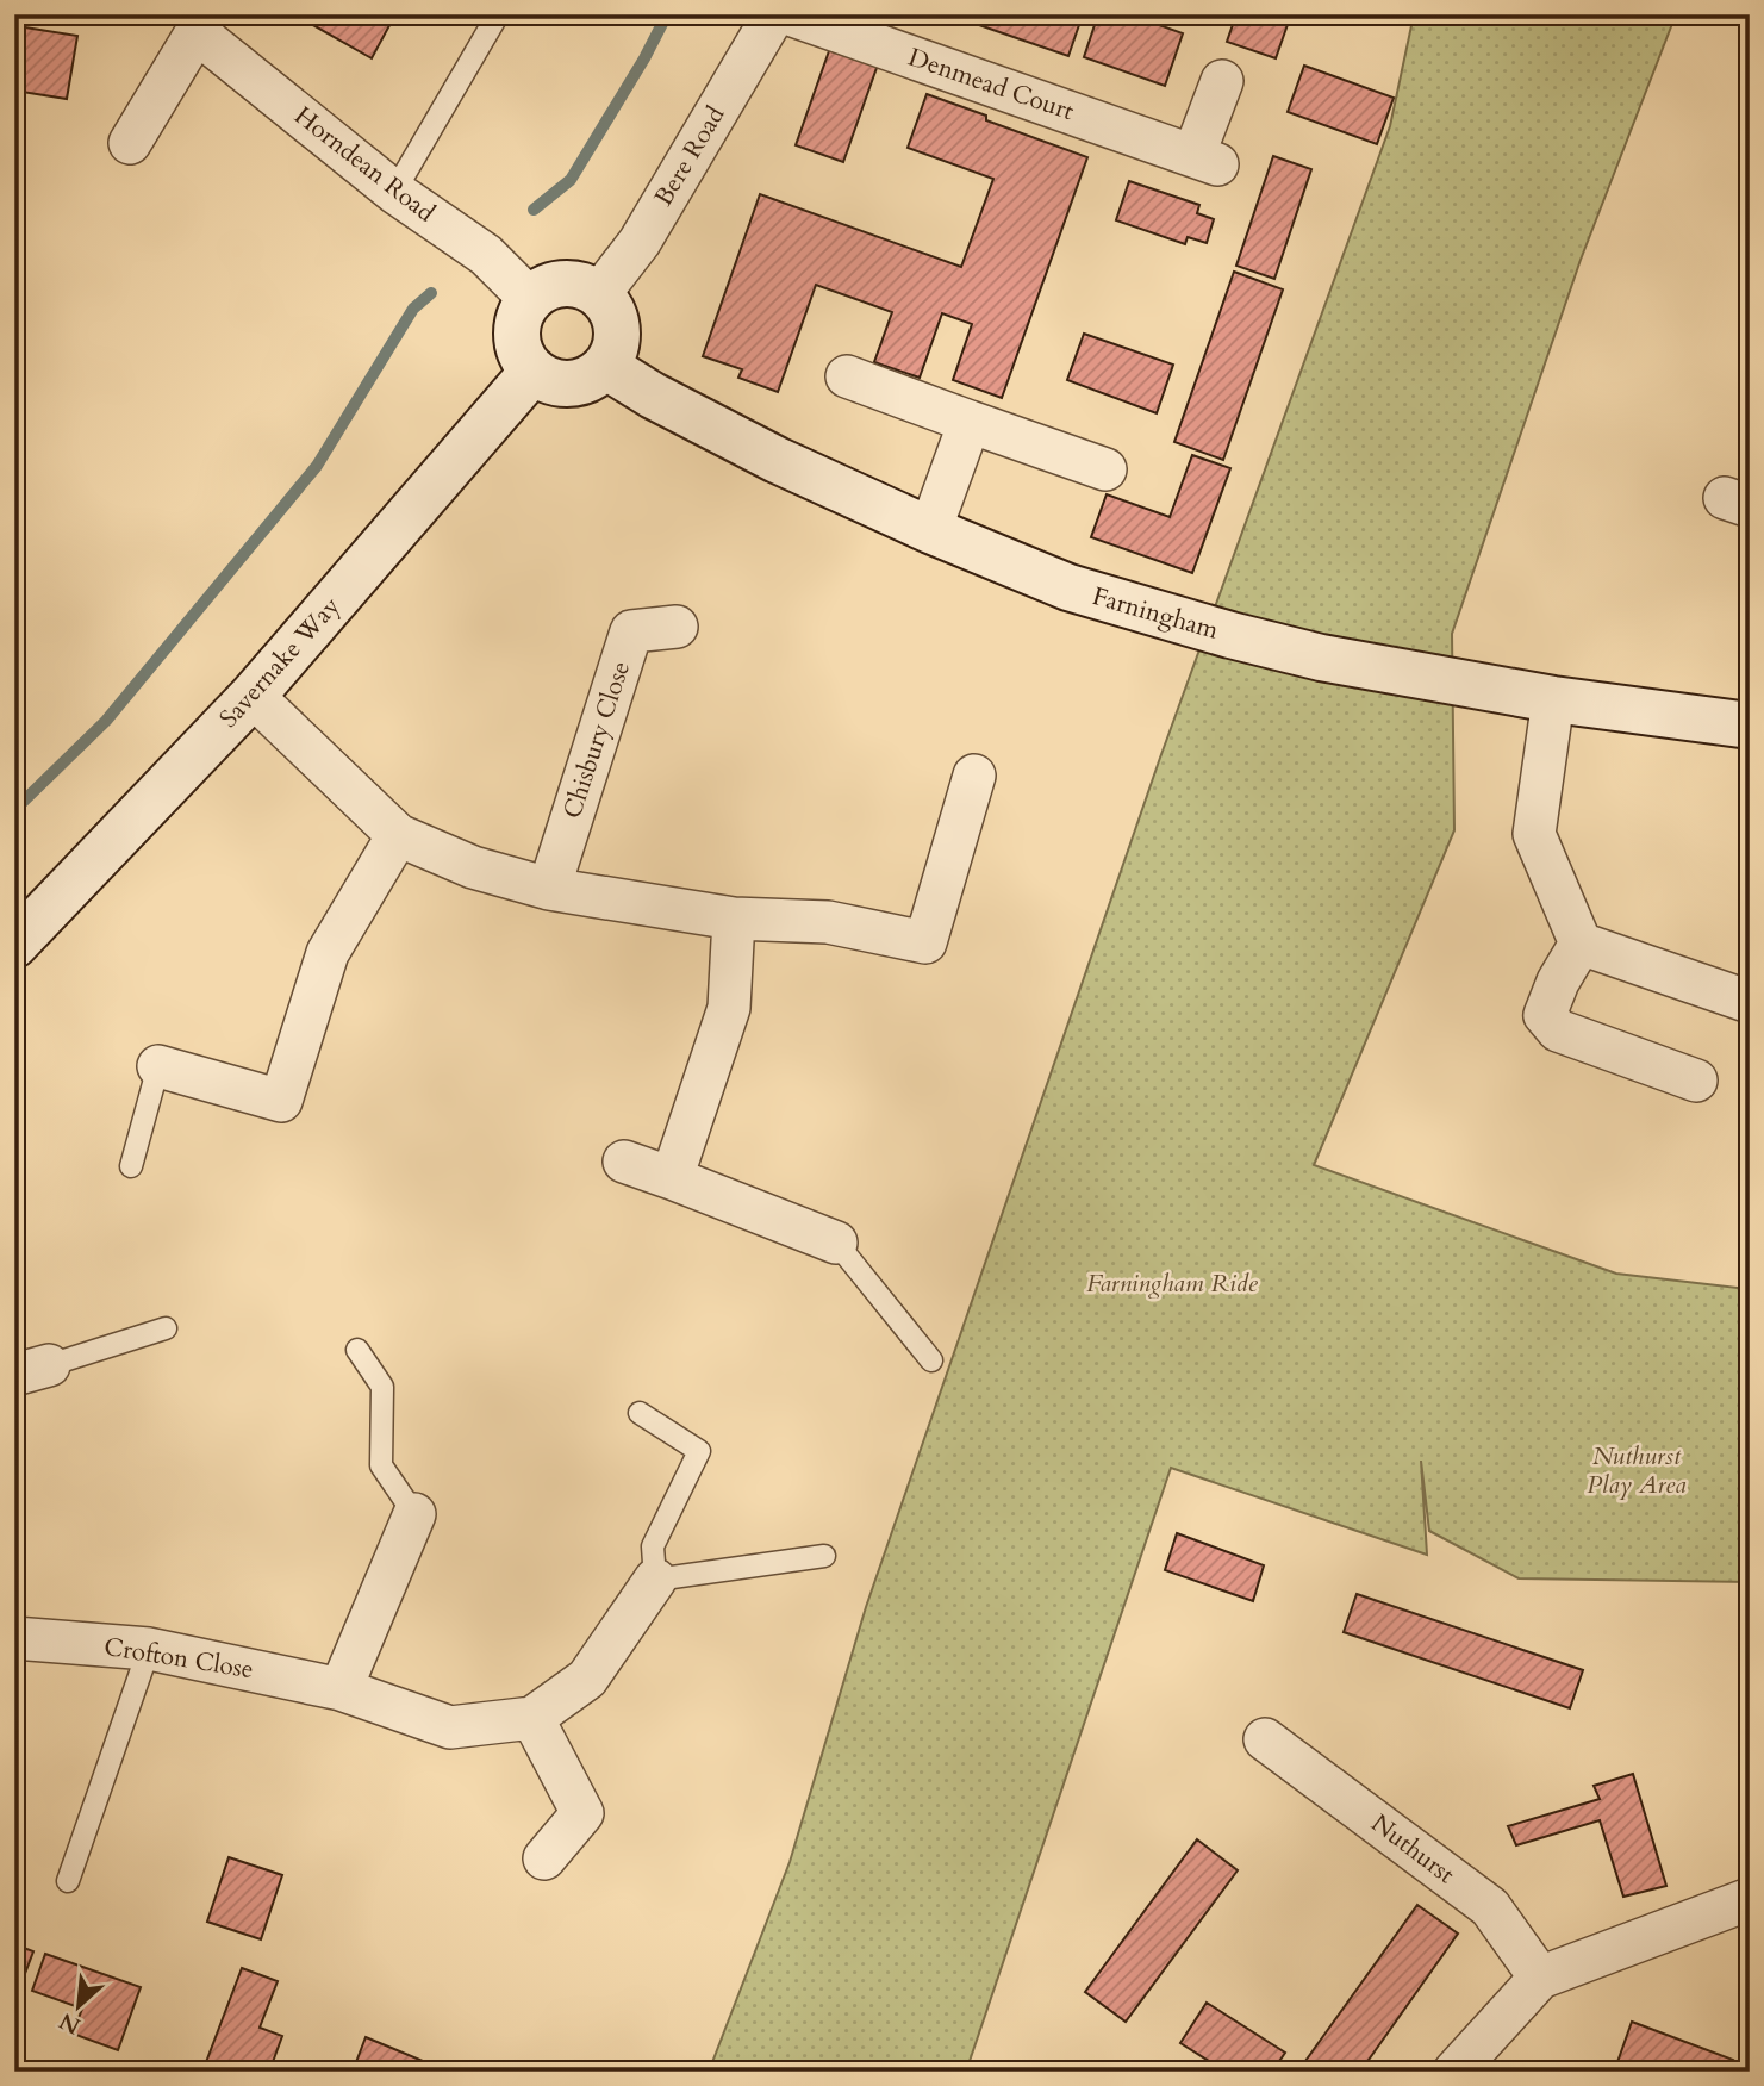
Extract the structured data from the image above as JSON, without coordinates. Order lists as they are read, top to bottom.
{
  "streets": {
    "street": [
      "Denmead Court",
      "Bere Road",
      "Horndean Road",
      "Farningham",
      "Savernake Way",
      "Chisbury Close",
      "Crofton Close",
      "Nuthurst"
    ]
  },
  "crossings": [
    ["Bere Road", "Horndean Road"],
    ["Bere Road", "Farningham"],
    ["Bere Road", "Savernake Way"],
    ["Horndean Road", "Farningham"],
    ["Horndean Road", "Savernake Way"],
    ["Farningham", "Savernake Way"]
  ],
  "parks": ["Farningham Ride", "Nuthurst Play Area"],
  "north": "bottom left"
}
